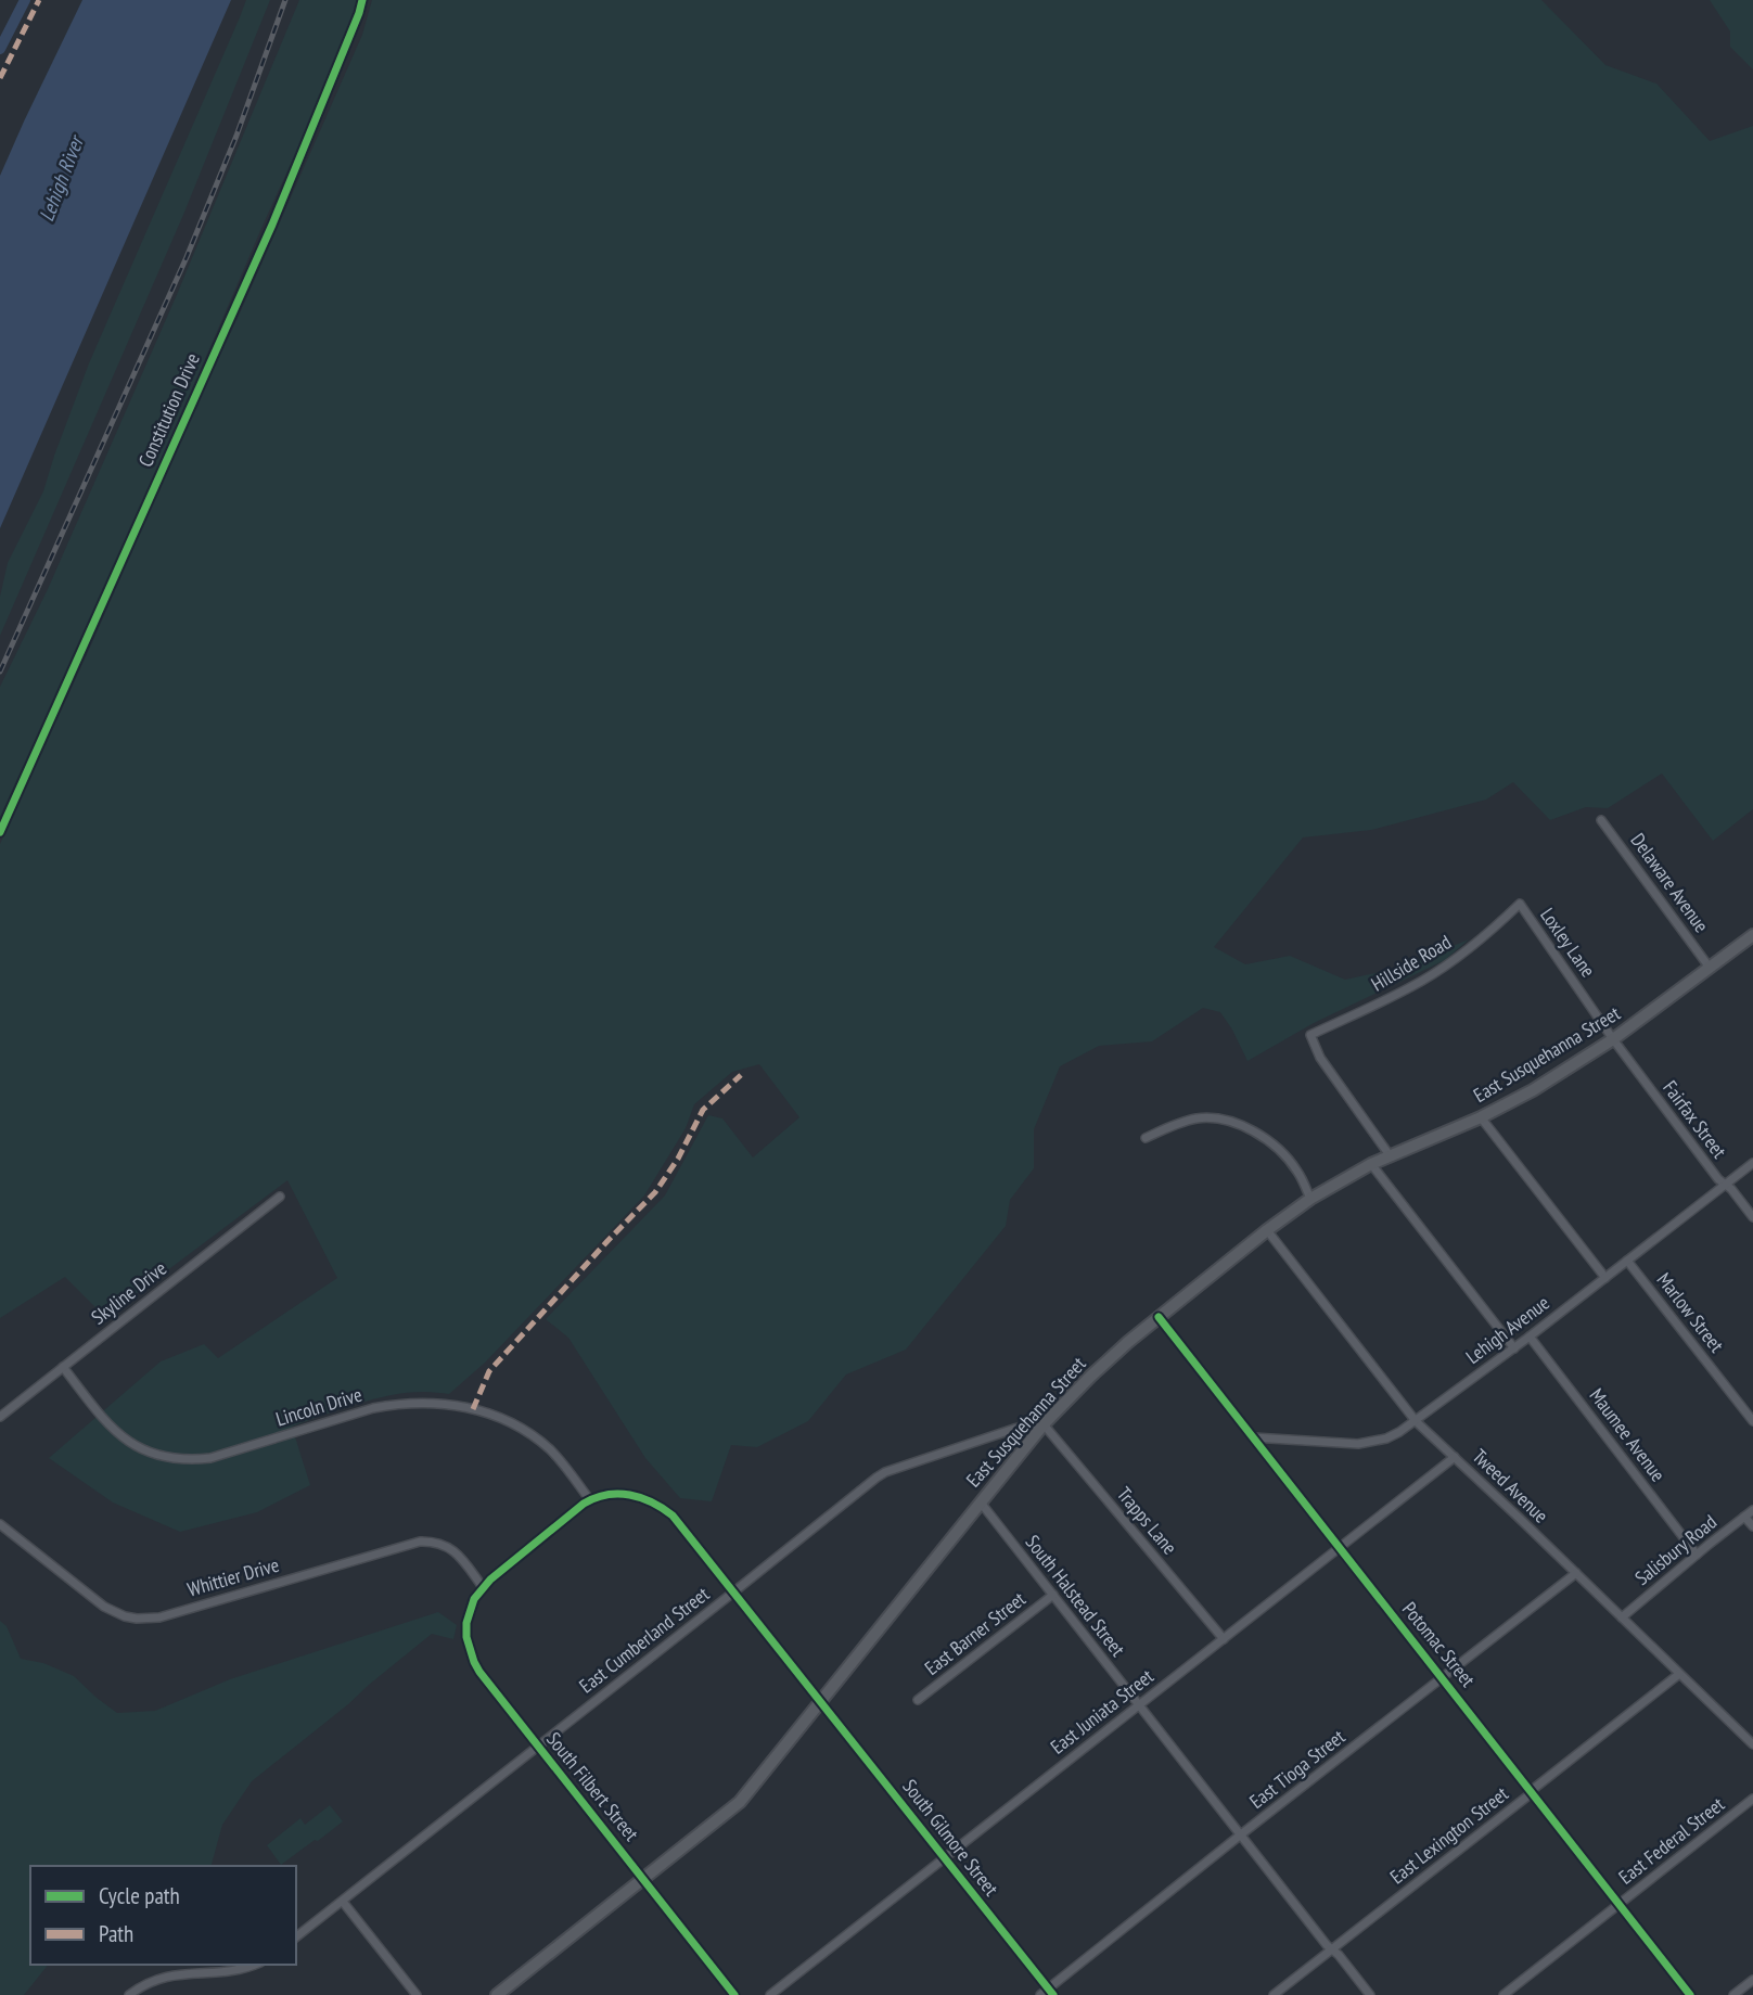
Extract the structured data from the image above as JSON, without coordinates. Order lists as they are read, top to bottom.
{
  "streets": {
    "main road": ["East Susquehanna Street"],
    "street": [
      "Constitution Drive",
      "Delaware Avenue",
      "Loxley Lane",
      "Hillside Road",
      "Fairfax Street",
      "Skyline Drive",
      "Marlow Street",
      "Lehigh Avenue",
      "Lincoln Drive",
      "Maumee Avenue",
      "Tweed Avenue",
      "Trapps Lane",
      "Salisbury Road",
      "Whittier Drive",
      "South Halstead Street",
      "East Barner Street",
      "East Cumberland Street",
      "Potomac Street",
      "East Juniata Street",
      "East Tioga Street",
      "South Filbert Street",
      "East Lexington Street",
      "South Gilmore Street",
      "East Federal Street"
    ]
  },
  "crossings": [
    ["Delaware Avenue", "East Susquehanna Street"],
    ["Loxley Lane", "Hillside Road"],
    ["Loxley Lane", "East Susquehanna Street"],
    ["Loxley Lane", "Fairfax Street"],
    ["Hillside Road", "East Susquehanna Street"],
    ["East Susquehanna Street", "Fairfax Street"],
    ["East Susquehanna Street", "Tweed Avenue"],
    ["East Susquehanna Street", "Trapps Lane"],
    ["East Susquehanna Street", "South Halstead Street"],
    ["East Susquehanna Street", "East Cumberland Street"],
    ["East Susquehanna Street", "Potomac Street"],
    ["East Susquehanna Street", "South Filbert Street"],
    ["East Susquehanna Street", "South Gilmore Street"],
    ["Fairfax Street", "Lehigh Avenue"],
    ["Skyline Drive", "Lincoln Drive"],
    ["Marlow Street", "Lehigh Avenue"],
    ["Lehigh Avenue", "Maumee Avenue"],
    ["Lehigh Avenue", "Tweed Avenue"],
    ["Lehigh Avenue", "Potomac Street"],
    ["Maumee Avenue", "Salisbury Road"],
    ["Tweed Avenue", "Salisbury Road"],
    ["Tweed Avenue", "East Juniata Street"],
    ["Tweed Avenue", "East Tioga Street"],
    ["Tweed Avenue", "East Lexington Street"],
    ["Trapps Lane", "East Cumberland Street"],
    ["Trapps Lane", "East Juniata Street"],
    ["Whittier Drive", "South Filbert Street"],
    ["South Halstead Street", "East Barner Street"],
    ["South Halstead Street", "East Juniata Street"],
    ["South Halstead Street", "East Tioga Street"],
    ["South Halstead Street", "East Lexington Street"],
    ["East Cumberland Street", "South Filbert Street"],
    ["East Cumberland Street", "South Gilmore Street"],
    ["Potomac Street", "East Juniata Street"],
    ["Potomac Street", "East Tioga Street"],
    ["Potomac Street", "East Lexington Street"],
    ["Potomac Street", "East Federal Street"],
    ["East Juniata Street", "South Gilmore Street"],
    ["East Tioga Street", "South Gilmore Street"]
  ],
  "water": ["Lehigh River"],
  "legend": ["Cycle path", "Path"]
}
